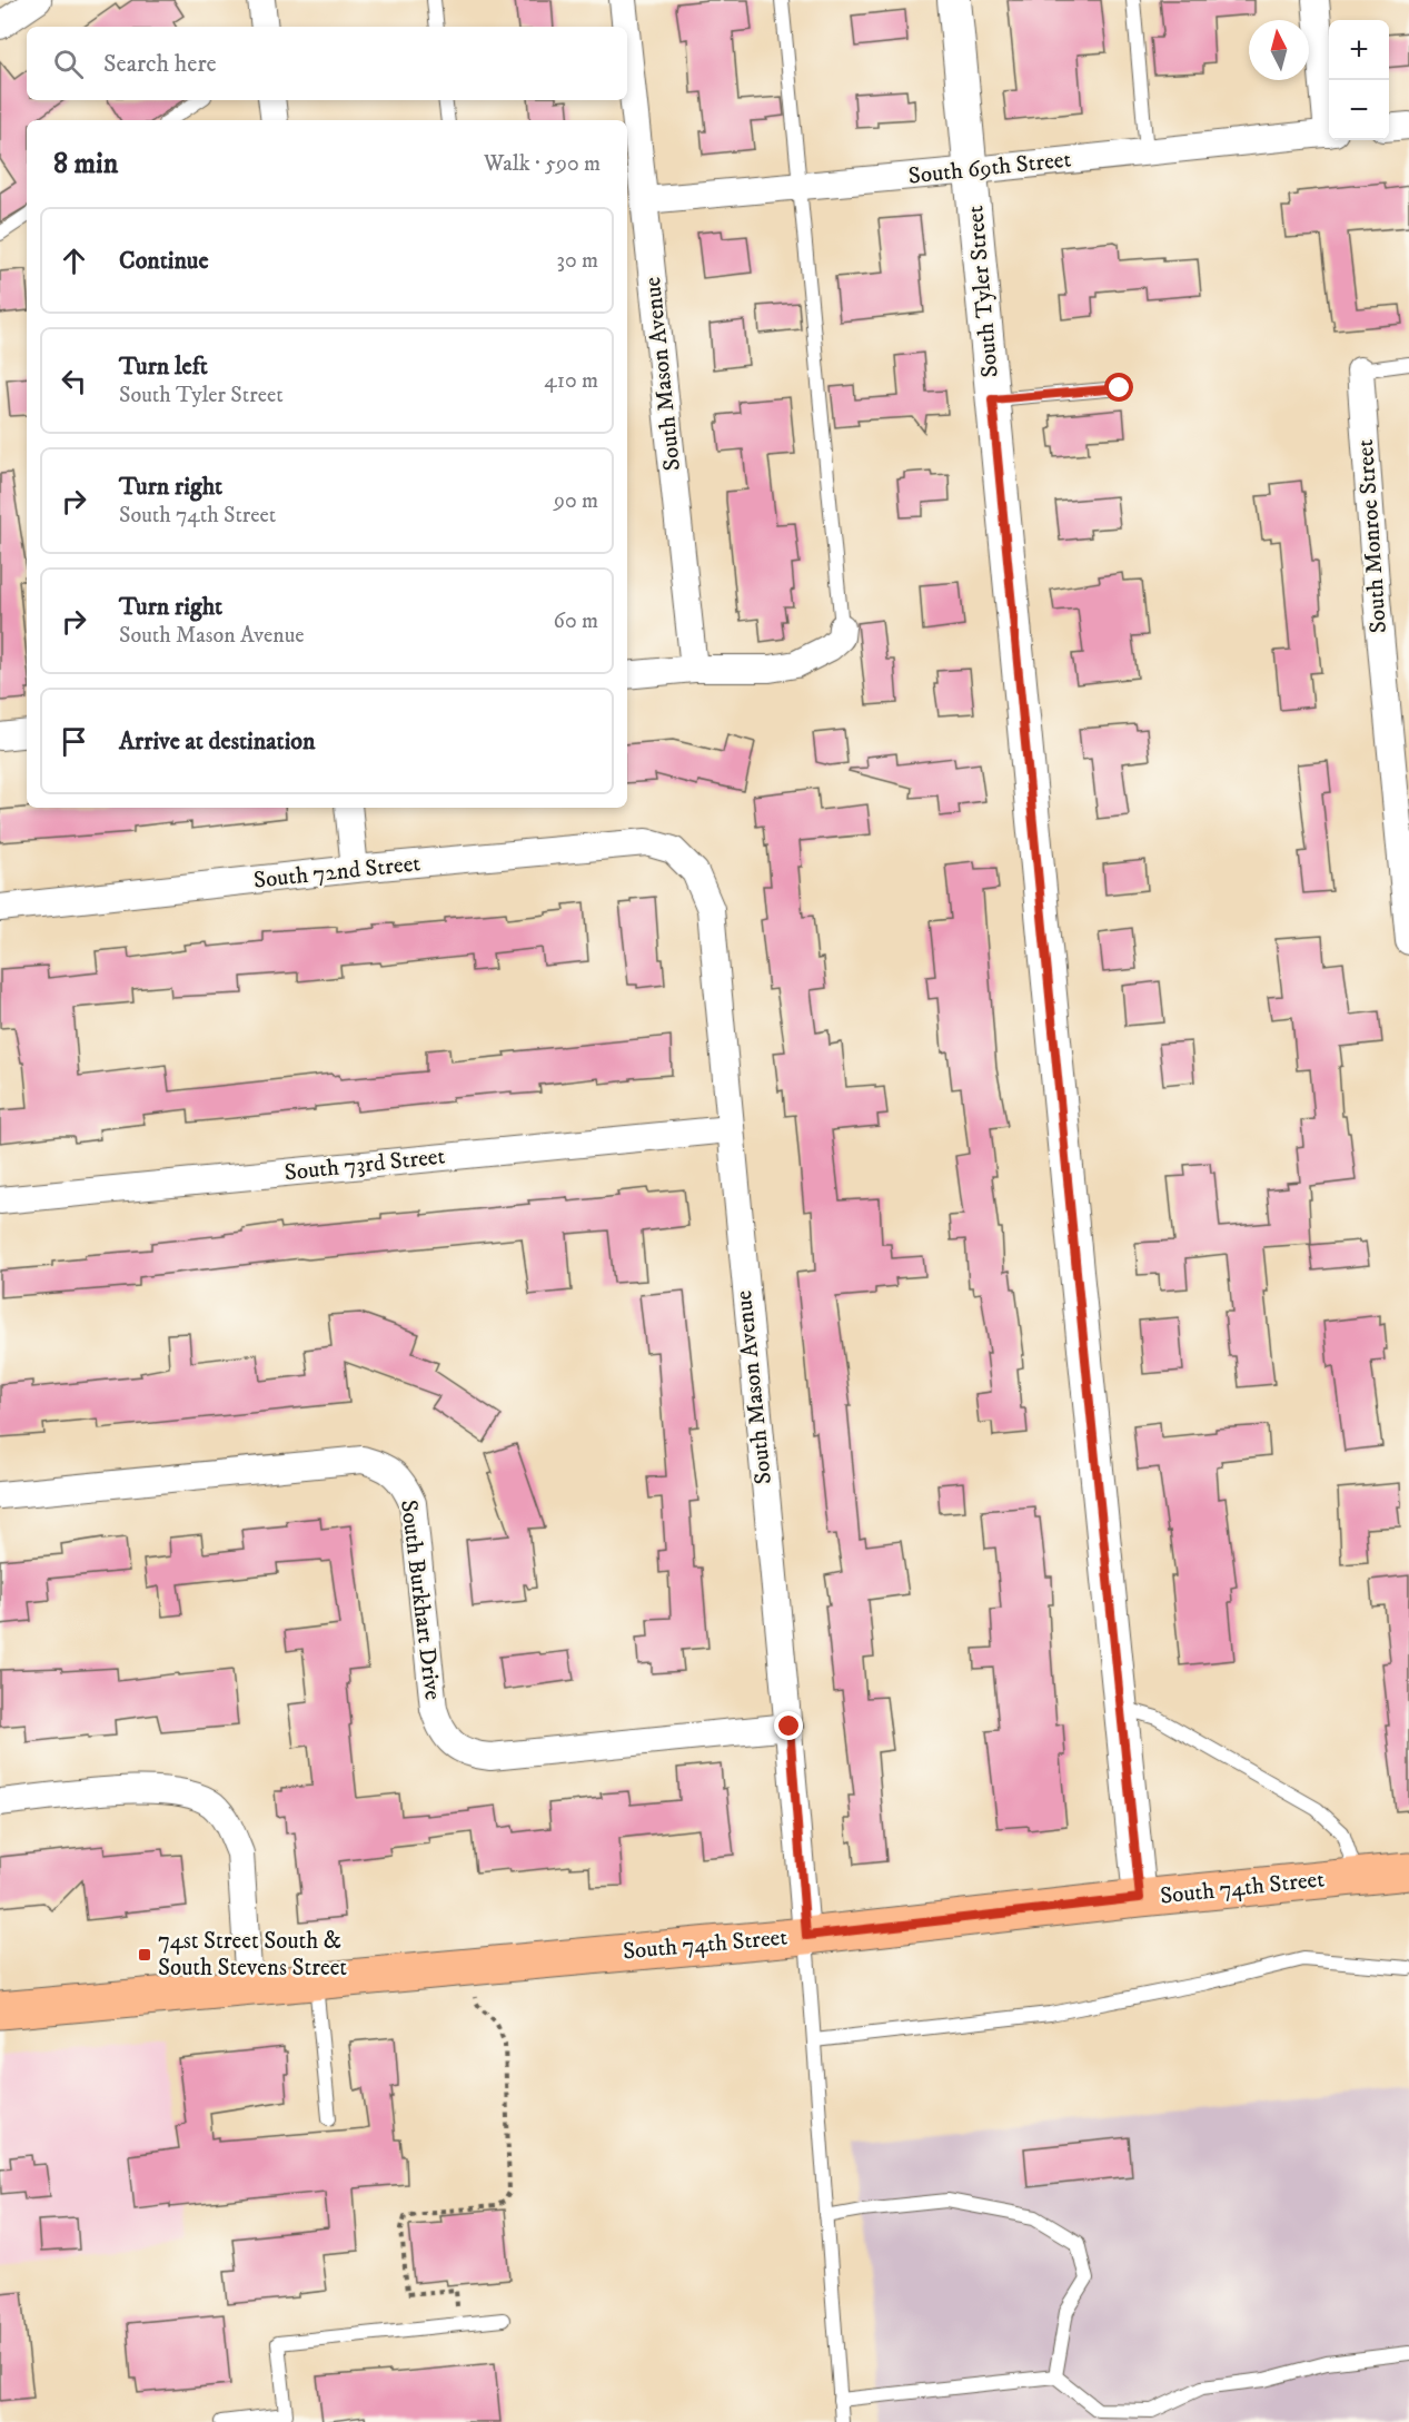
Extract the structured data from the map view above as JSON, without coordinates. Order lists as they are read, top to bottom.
{
  "streets": {
    "main road": ["South 74th Street"],
    "street": [
      "South 69th Street",
      "South Tyler Street",
      "South Mason Avenue",
      "South Monroe Street",
      "South 72nd Street",
      "South 73rd Street",
      "South Burkhart Drive"
    ]
  },
  "crossings": [
    ["South 69th Street", "South Tyler Street"],
    ["South 69th Street", "South Mason Avenue"],
    ["South Tyler Street", "South 74th Street"],
    ["South Mason Avenue", "South 72nd Street"],
    ["South Mason Avenue", "South 73rd Street"],
    ["South Mason Avenue", "South Burkhart Drive"],
    ["South Mason Avenue", "South 74th Street"]
  ],
  "places": {
    "transit": ["74st Street South & South Stevens Street"]
  },
  "north": "top",
  "page": {
    "map_buttons": ["+", "−"],
    "search": "Search here",
    "heading": ["8 min", "Walk · 590 m"],
    "list": [
      ["Continue", "30 m"],
      ["Turn left", "South Tyler Street", "410 m"],
      ["Turn right", "South 74th Street", "90 m"],
      ["Turn right", "South Mason Avenue", "60 m"],
      "Arrive at destination"
    ]
  }
}
